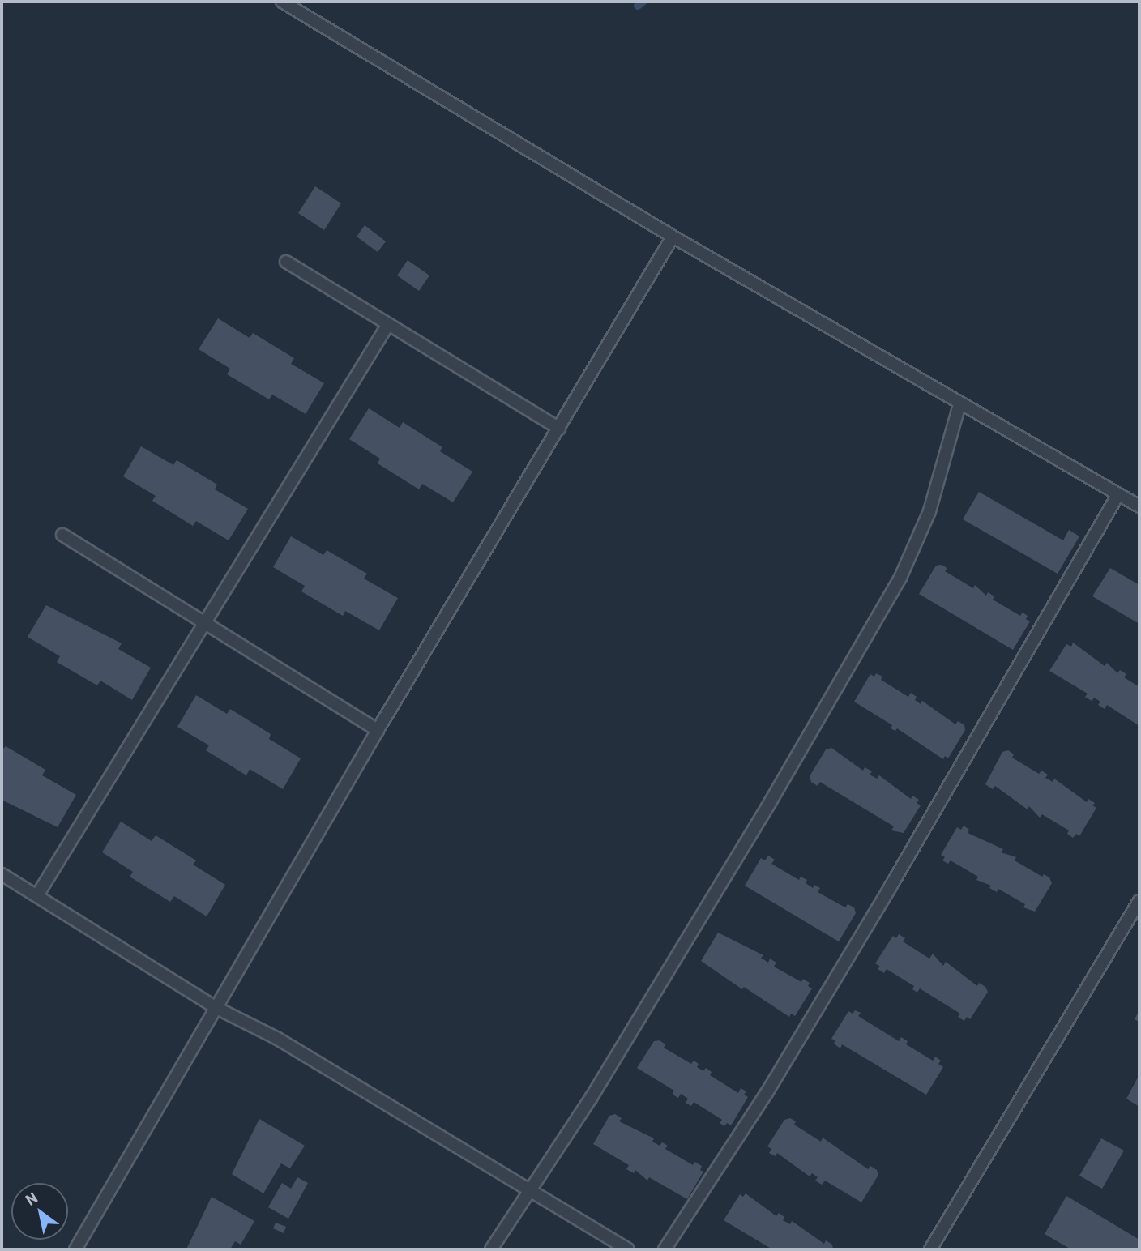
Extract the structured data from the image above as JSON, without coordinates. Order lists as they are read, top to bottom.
{
  "north": "top left"
}
